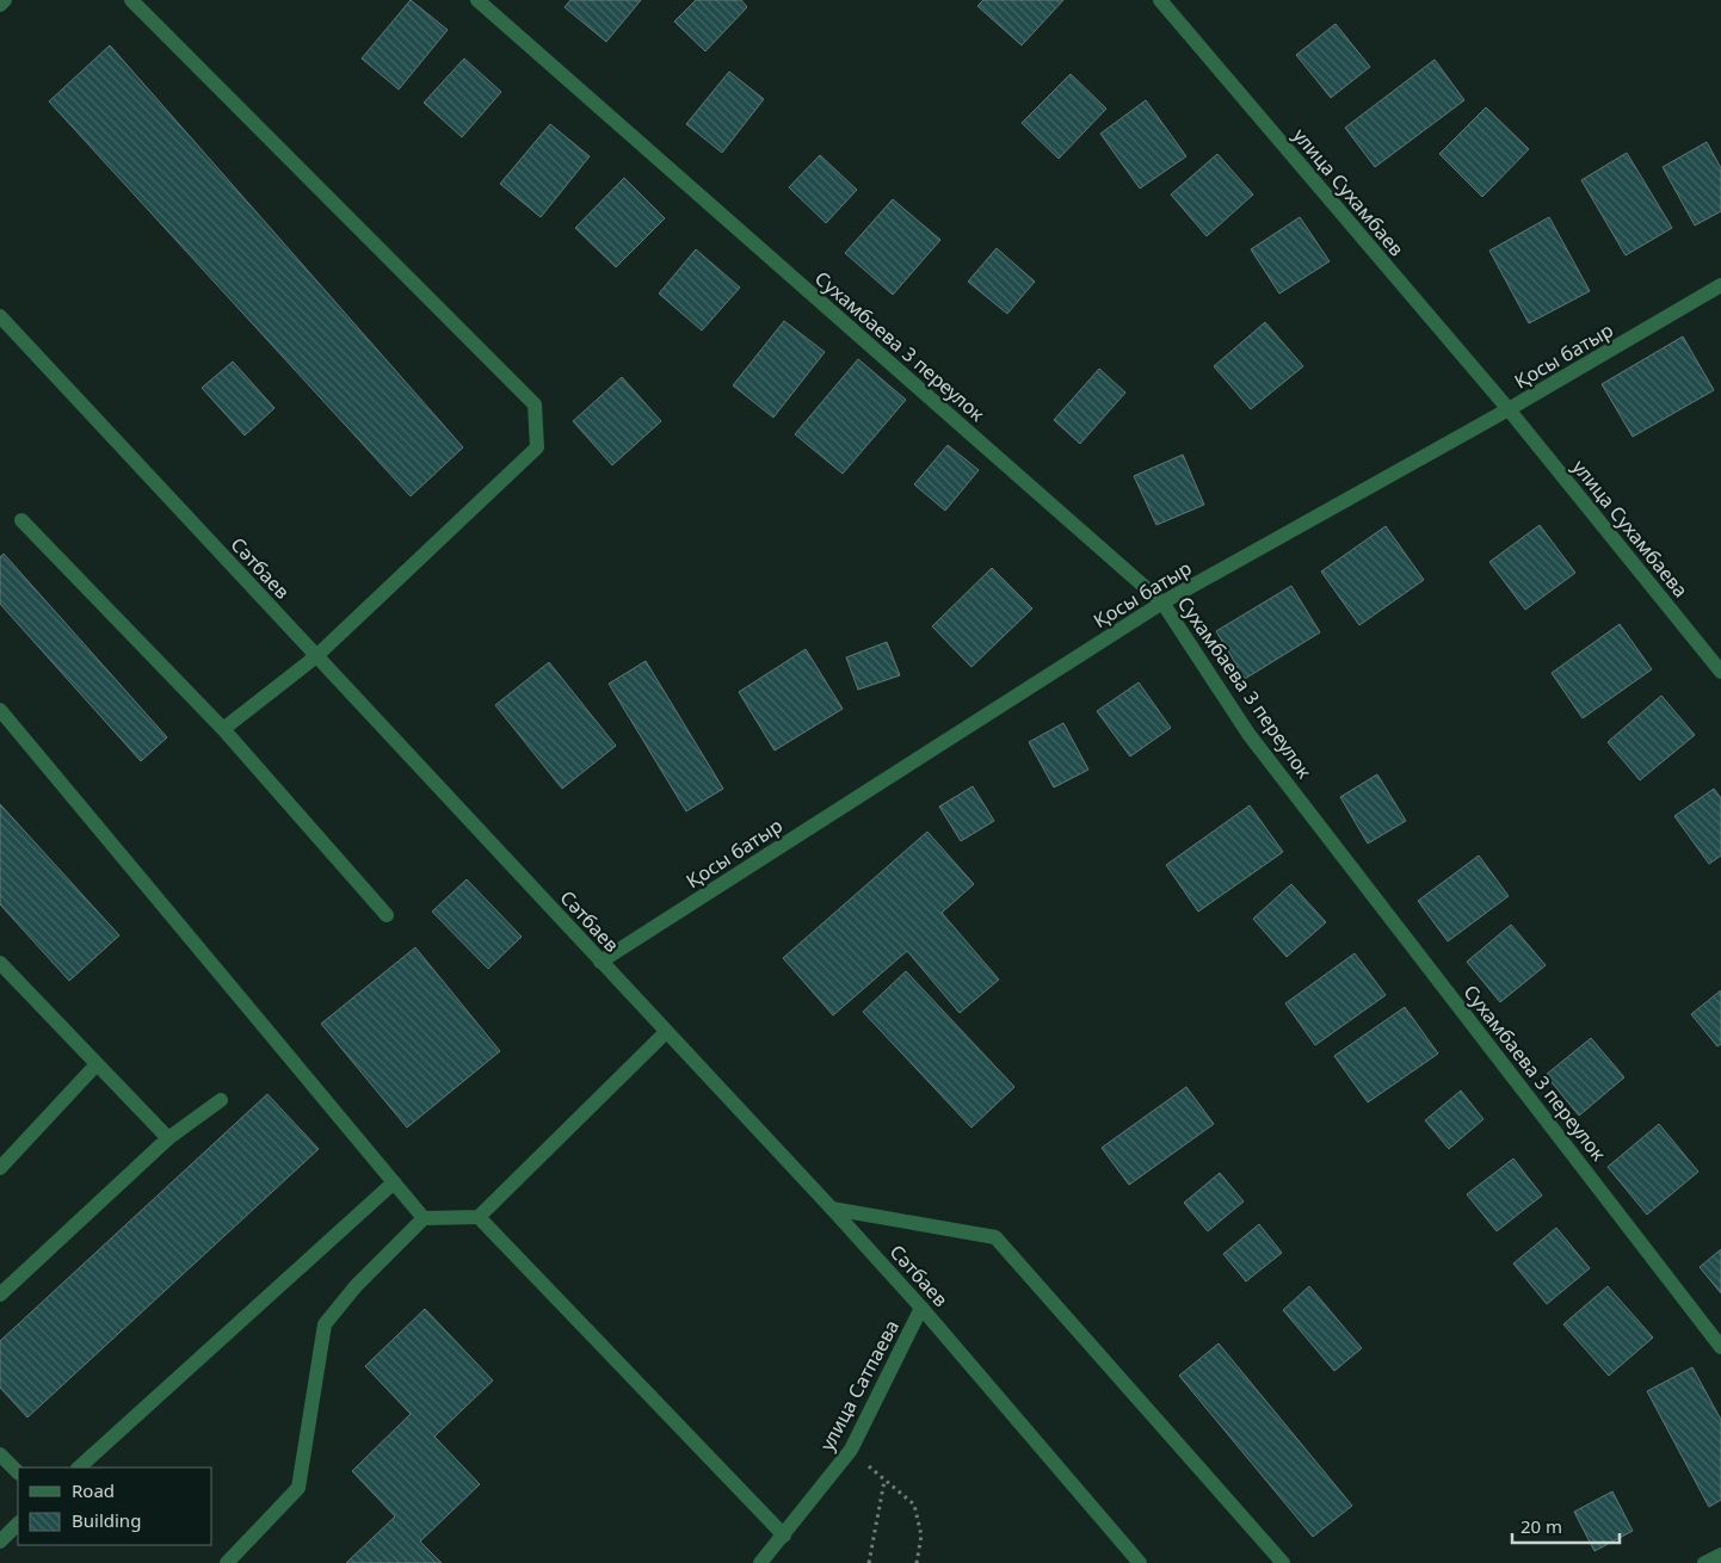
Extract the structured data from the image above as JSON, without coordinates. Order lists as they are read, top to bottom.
{
  "streets": {
    "street": [
      "улица Сухамбаев",
      "Сухамбаева 3 переулок",
      "Қосы батыр",
      "улица Сухамбаева",
      "Сәтбаев",
      "улица Сатпаева"
    ]
  },
  "crossings": [
    ["улица Сухамбаев", "Қосы батыр"],
    ["улица Сухамбаев", "улица Сухамбаева"],
    ["Сухамбаева 3 переулок", "Қосы батыр"],
    ["Қосы батыр", "улица Сухамбаева"],
    ["Қосы батыр", "Сәтбаев"],
    ["Сәтбаев", "улица Сатпаева"]
  ],
  "legend": ["Road", "Building"],
  "scale_bar": "20 m"
}
